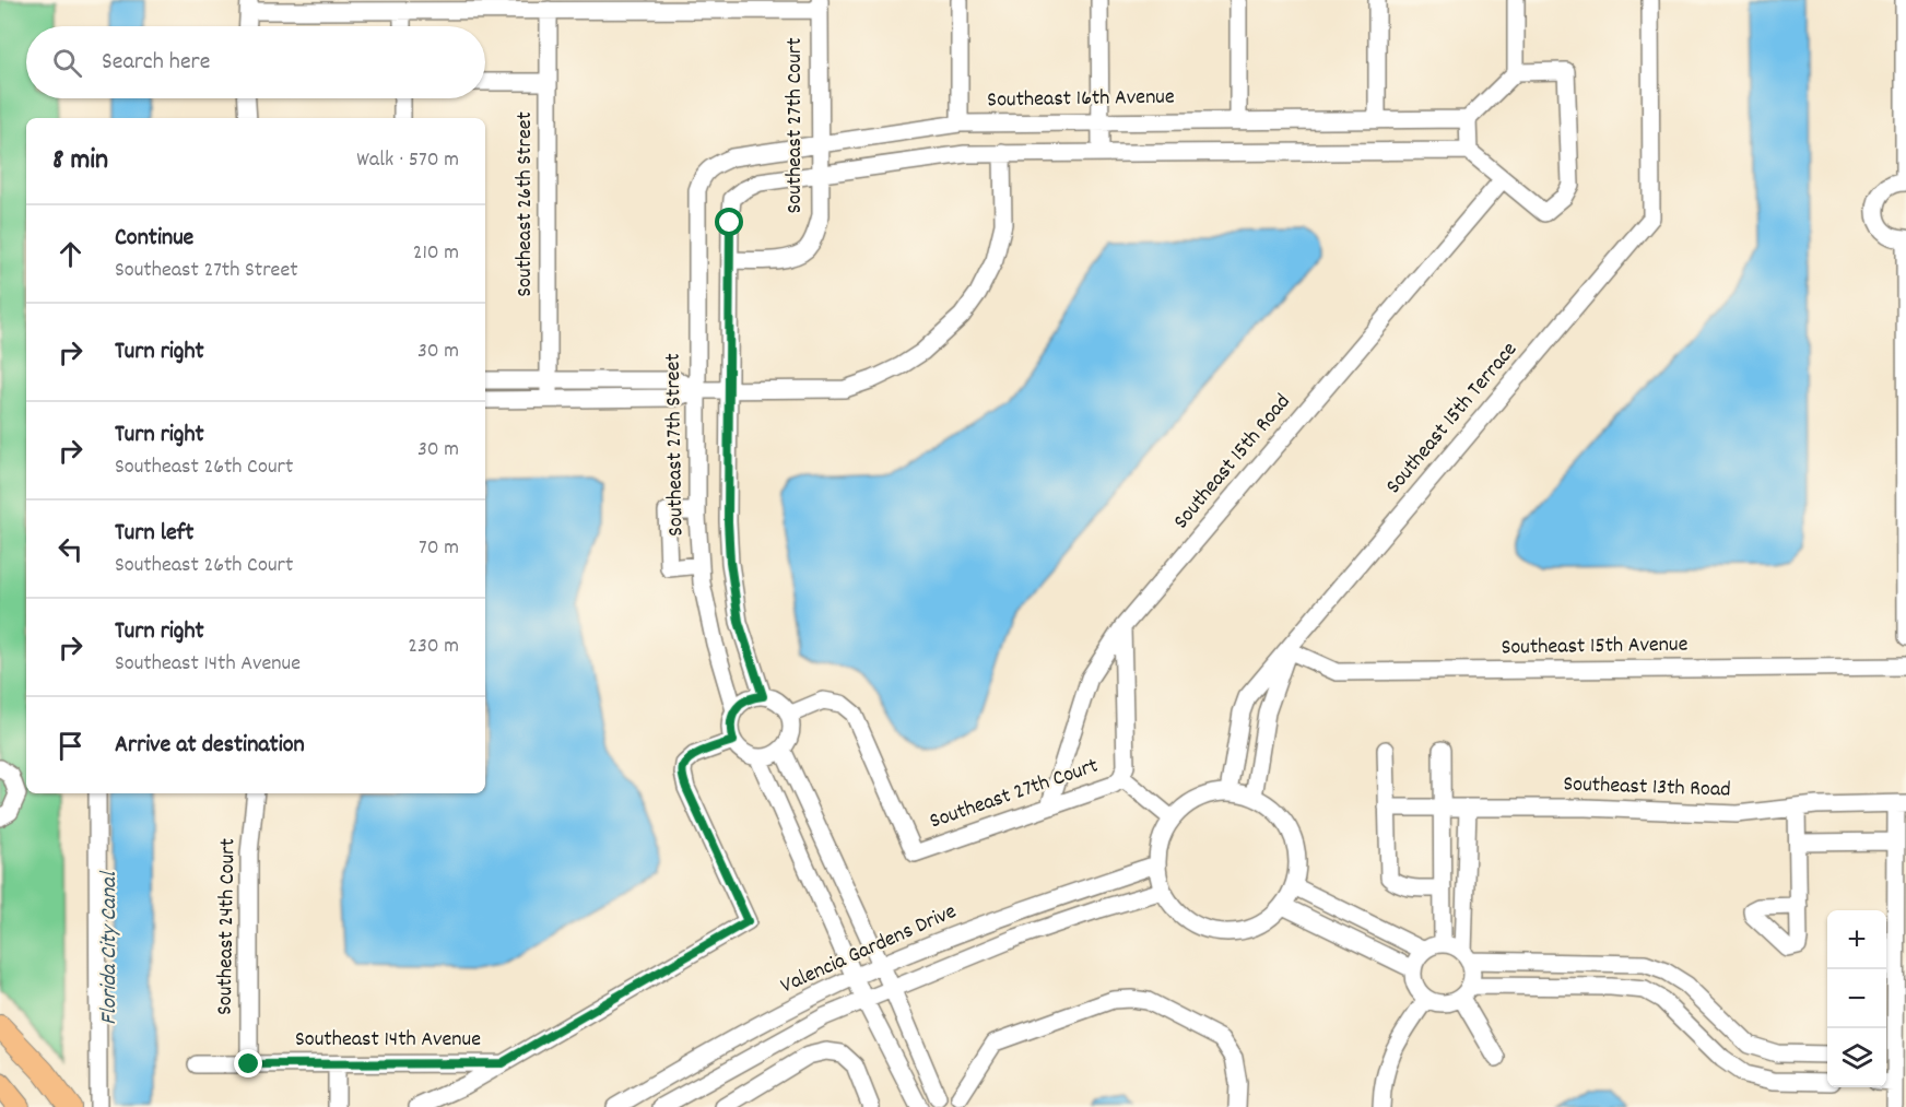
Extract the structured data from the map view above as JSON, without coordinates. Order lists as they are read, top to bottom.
{
  "streets": {
    "street": [
      "Southeast 16th Avenue",
      "Southeast 27th Court",
      "Southeast 26th Street",
      "Southeast 15th Terrace",
      "Southeast 27th Street",
      "Southeast 15th Road",
      "Southeast 15th Avenue",
      "Southeast 13th Road",
      "Southeast 24th Court",
      "Valencia Gardens Drive",
      "Southeast 14th Avenue"
    ]
  },
  "crossings": [
    ["Southeast 16th Avenue", "Southeast 27th Court"],
    ["Southeast 16th Avenue", "Southeast 27th Street"],
    ["Southeast 27th Court", "Southeast 27th Street"],
    ["Southeast 27th Court", "Southeast 15th Road"],
    ["Southeast 27th Court", "Southeast 14th Avenue"],
    ["Southeast 15th Terrace", "Southeast 15th Avenue"],
    ["Southeast 15th Terrace", "Valencia Gardens Drive"],
    ["Southeast 27th Street", "Southeast 14th Avenue"],
    ["Southeast 24th Court", "Southeast 14th Avenue"]
  ],
  "water": ["Florida City Canal"],
  "page": {
    "search": "Search here",
    "heading": ["8 min", "Walk · 570 m"],
    "list": [
      ["Continue", "Southeast 27th Street", "210 m"],
      ["Turn right", "30 m"],
      ["Turn right", "Southeast 26th Court", "30 m"],
      ["Turn left", "Southeast 26th Court", "70 m"],
      ["Turn right", "Southeast 14th Avenue", "230 m"],
      "Arrive at destination"
    ],
    "map_buttons": ["+", "−"]
  }
}
